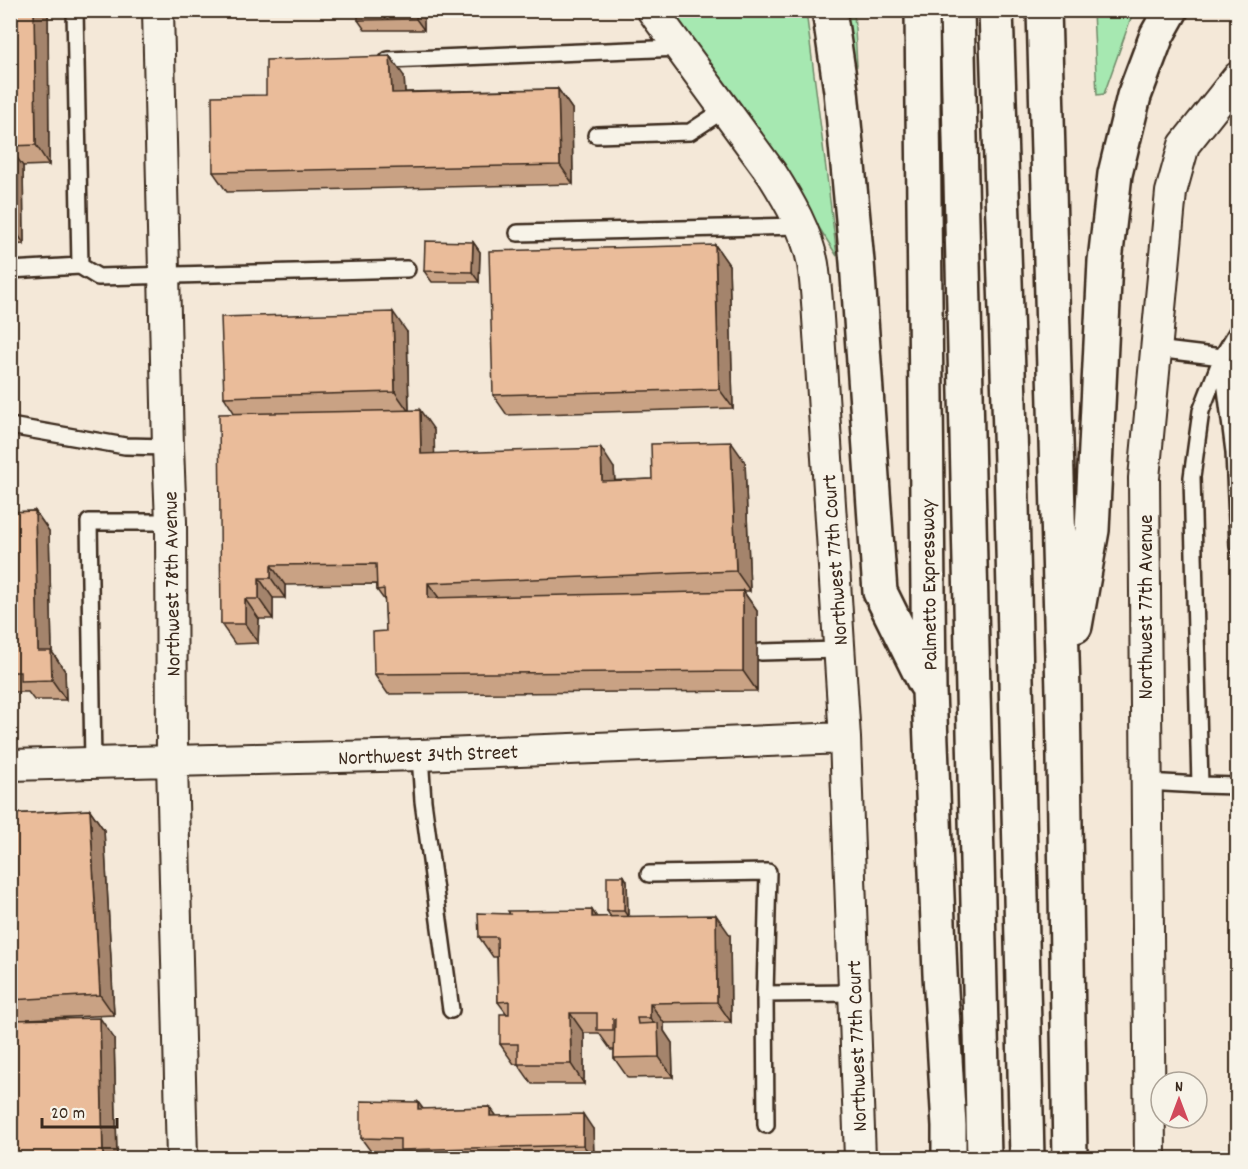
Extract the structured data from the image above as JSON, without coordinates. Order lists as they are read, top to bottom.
{
  "streets": {
    "highway": ["Palmetto Expressway"],
    "street": [
      "Northwest 77th Court",
      "Northwest 78th Avenue",
      "Northwest 77th Avenue",
      "Northwest 34th Street"
    ]
  },
  "crossings": [
    ["Northwest 77th Court", "Northwest 34th Street"],
    ["Northwest 78th Avenue", "Northwest 34th Street"]
  ],
  "scale_bar": "20 m",
  "north": "top"
}
